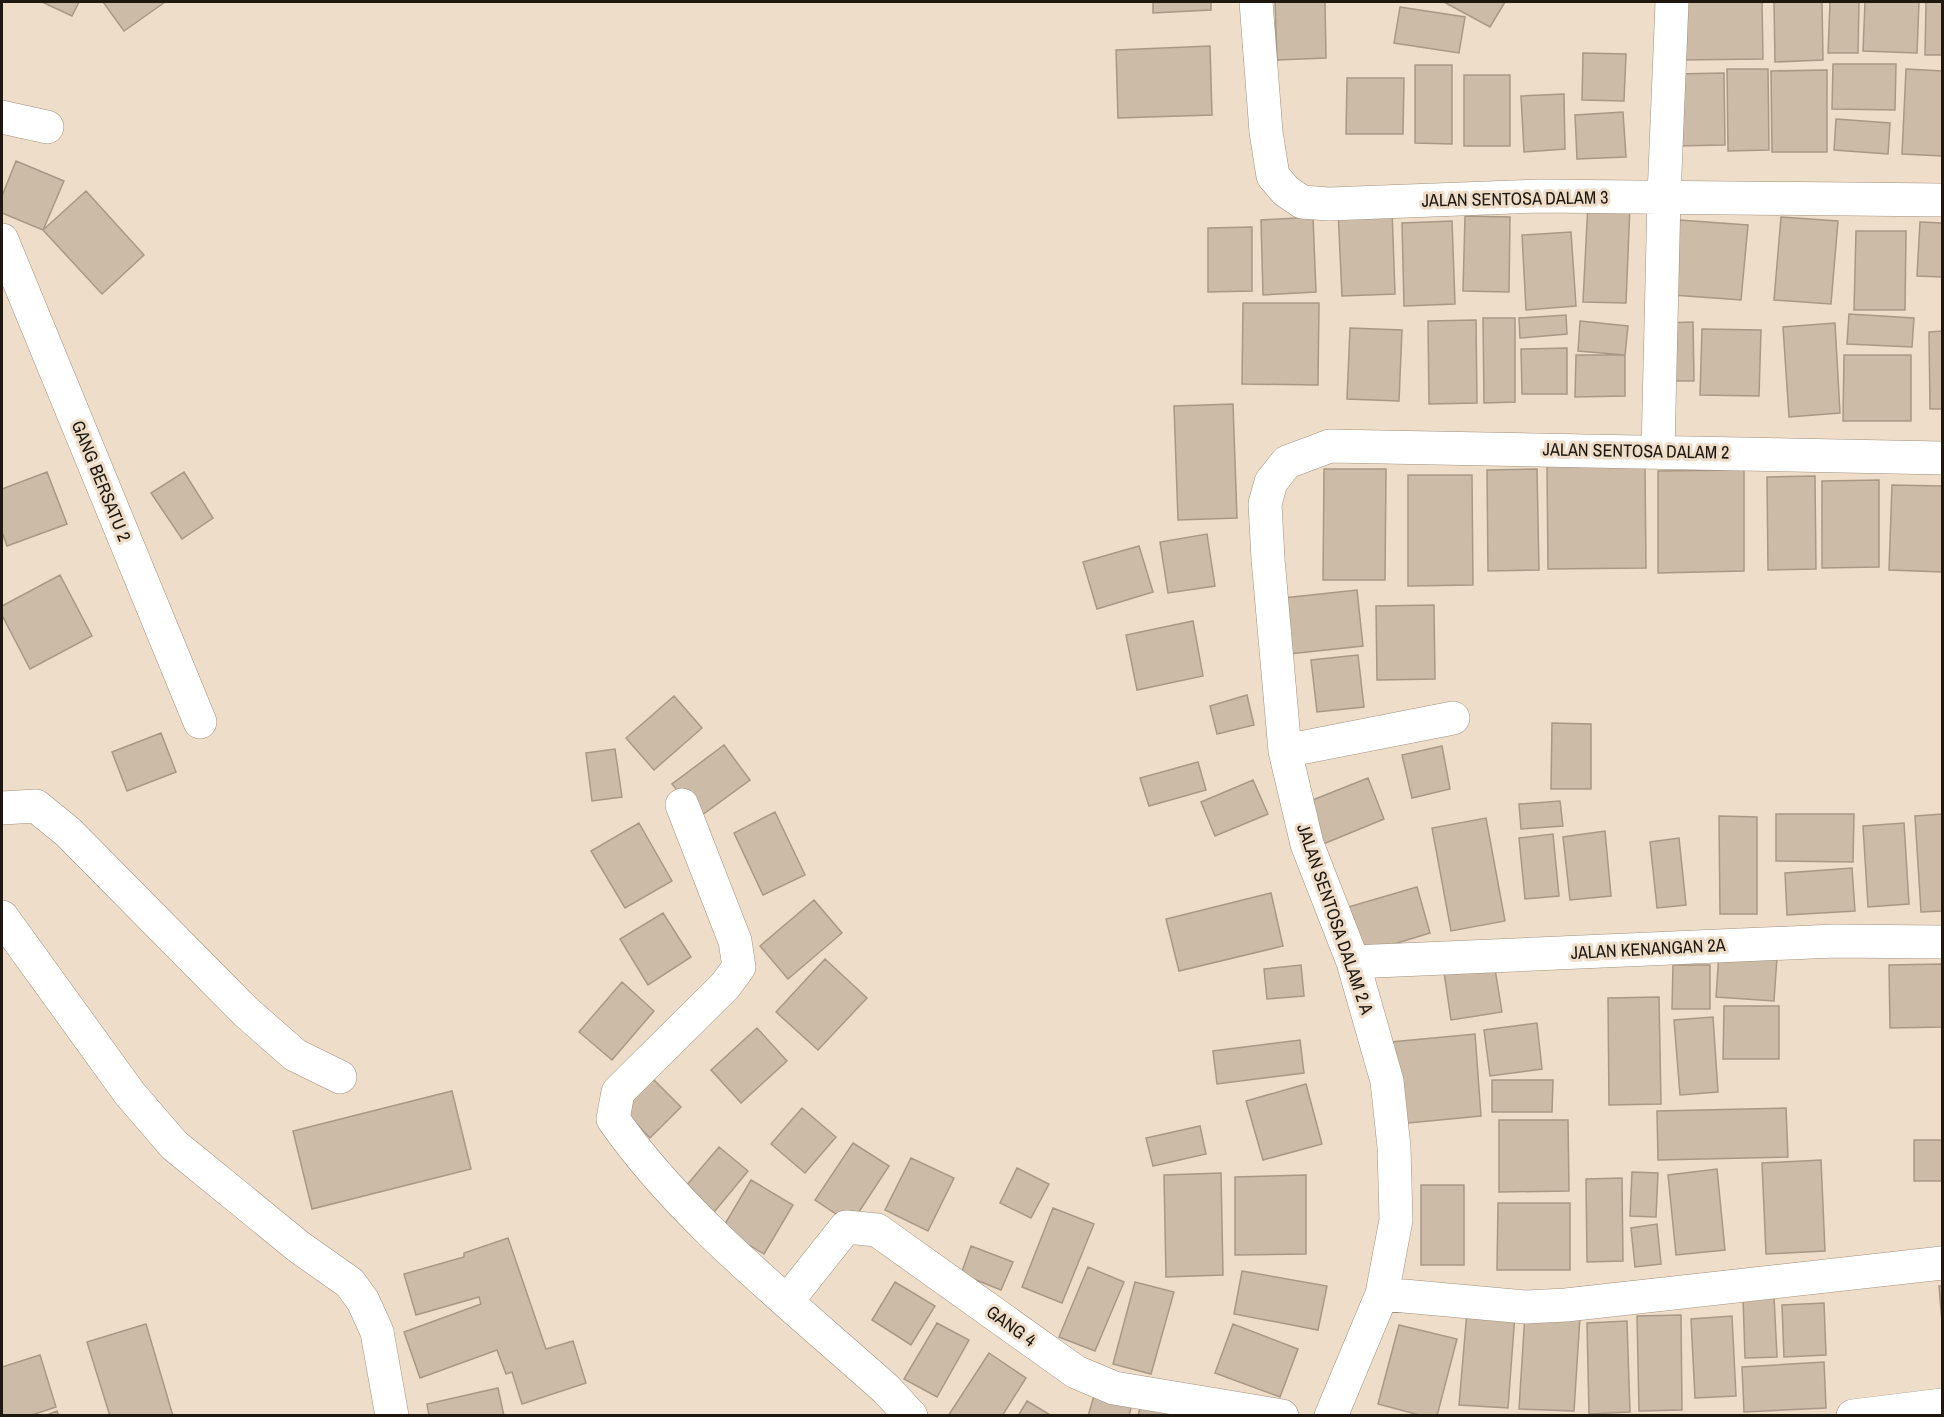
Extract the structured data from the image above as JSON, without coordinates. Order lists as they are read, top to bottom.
{
  "streets": {
    "street": [
      "JALAN SENTOSA DALAM 3",
      "JALAN SENTOSA DALAM 2",
      "GANG BERSATU 2",
      "JALAN SENTOSA DALAM 2 A",
      "JALAN KENANGAN 2A",
      "GANG 4"
    ]
  },
  "crossings": [
    ["JALAN SENTOSA DALAM 2", "JALAN SENTOSA DALAM 2 A"],
    ["JALAN SENTOSA DALAM 2 A", "JALAN KENANGAN 2A"]
  ]
}
